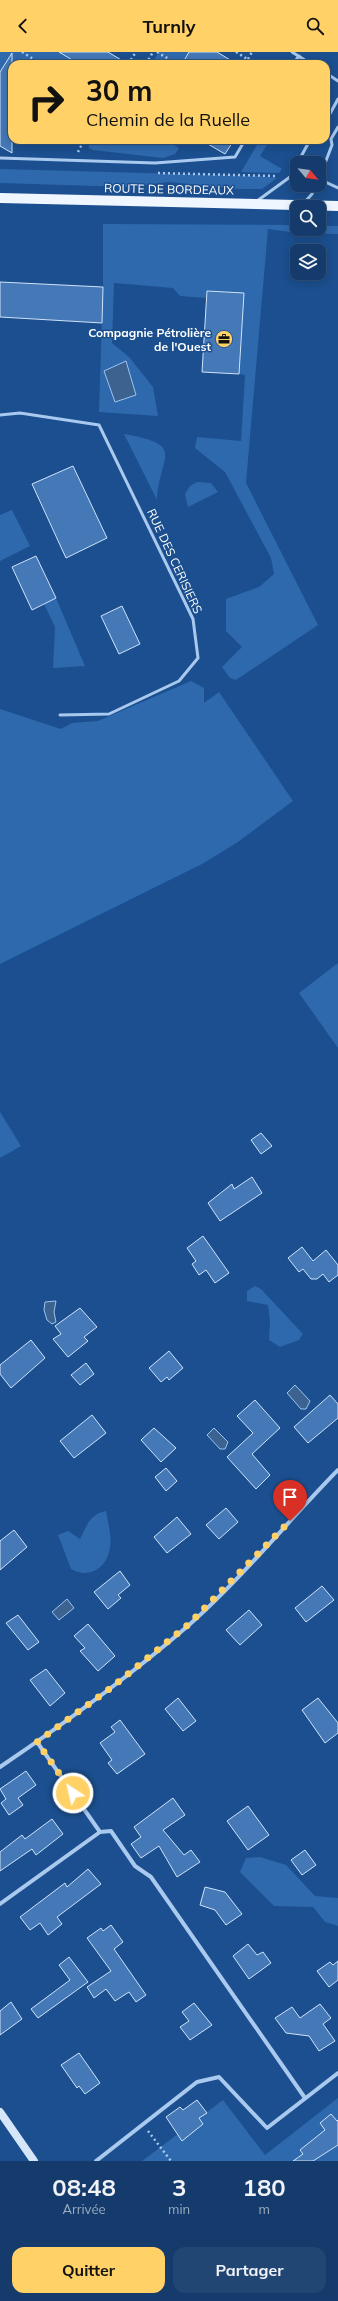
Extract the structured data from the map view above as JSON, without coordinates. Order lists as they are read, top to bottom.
{
  "streets": {
    "main road": ["ROUTE DE BORDEAUX"],
    "lane": ["RUE DES CERISIERS"]
  },
  "places": {
    "office": ["Compagnie Pétrolière de l'Ouest"]
  },
  "north": "bottom right",
  "page": {
    "header": "Turnly",
    "turn": ["30 m", "Chemin de la Ruelle"],
    "eta": [
      "08:48",
      "Arrivée",
      "3",
      "min",
      "180",
      "m"
    ],
    "buttons": ["Quitter", "Partager"]
  }
}
